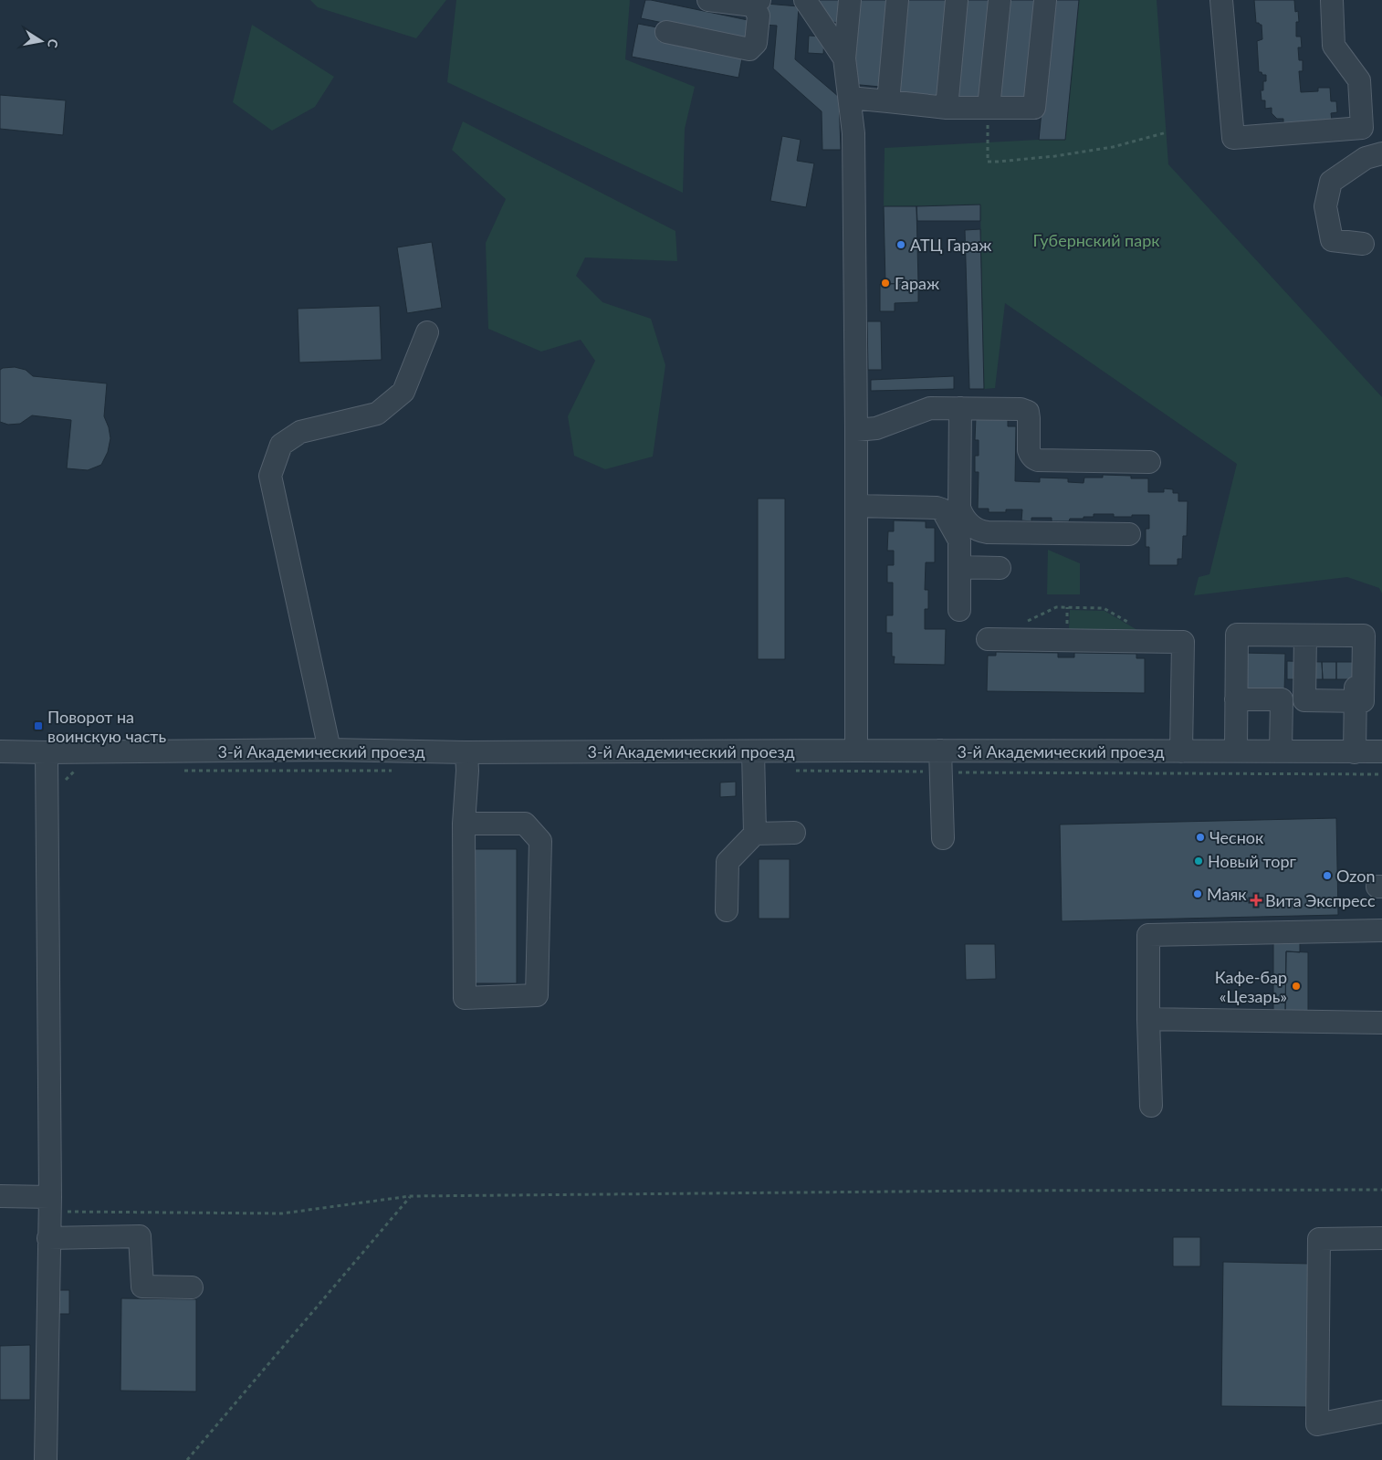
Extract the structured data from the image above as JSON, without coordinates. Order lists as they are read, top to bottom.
{
  "streets": {
    "street": ["3-й Академический проезд"]
  },
  "parks": ["Губернский парк"],
  "places": {
    "other": [
      "АТЦ Гараж",
      "Гараж",
      "Чеснок",
      "Новый торг",
      "Ozon",
      "Маяк",
      "Кафе-бар «Цезарь»"
    ],
    "transit": ["Поворот на воинскую часть"],
    "health": ["Вита Экспресс"]
  },
  "north": "right"
}
